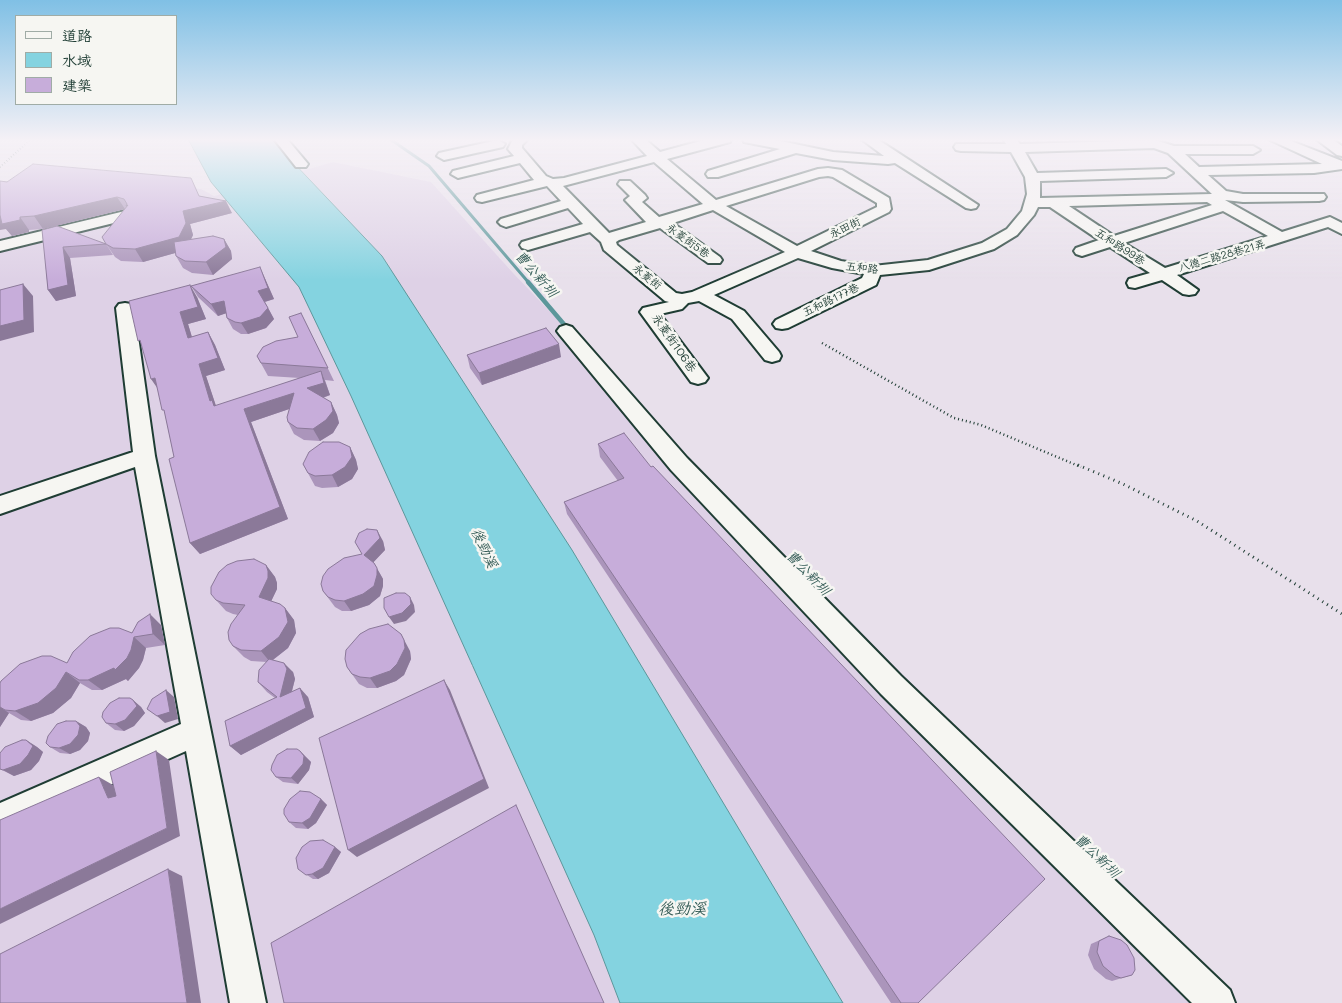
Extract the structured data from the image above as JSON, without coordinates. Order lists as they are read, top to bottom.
{
  "streets": {
    "street": [
      "永田街",
      "永菱街5巷",
      "五和路99巷",
      "八德二路28巷21弄",
      "五和路",
      "永菱街",
      "五和路177巷",
      "永菱街106巷"
    ]
  },
  "crossings": [
    ["永田街", "五和路"],
    ["五和路99巷", "八德二路28巷21弄"],
    ["五和路", "五和路177巷"],
    ["永菱街", "永菱街106巷"]
  ],
  "water": ["曹公新圳", "後勁溪"],
  "legend": ["道路", "水域", "建築"]
}
